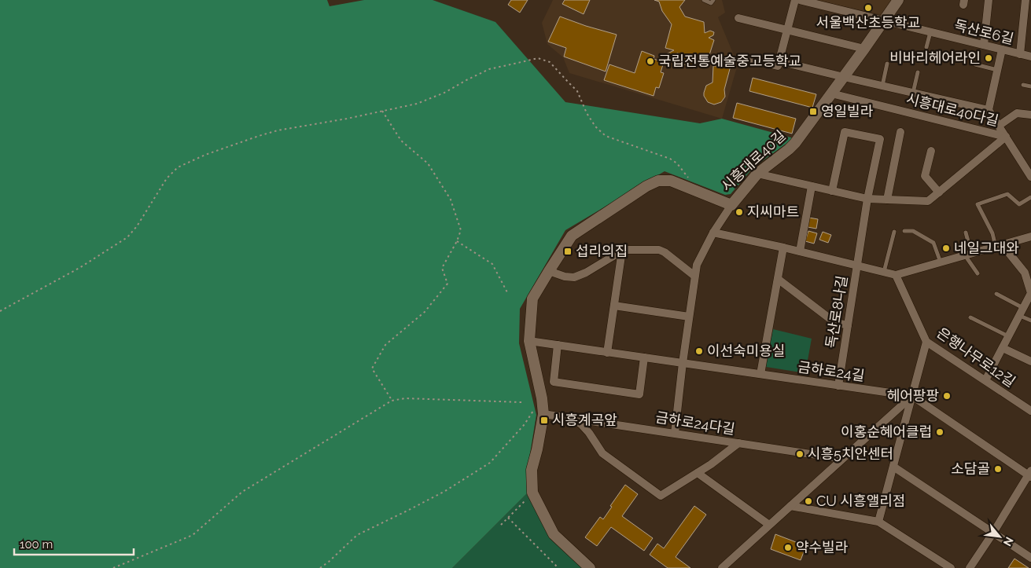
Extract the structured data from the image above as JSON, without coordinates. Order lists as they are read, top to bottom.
{
  "streets": {
    "street": [
      "독산로6길",
      "시흥대로40다길",
      "시흥대로40길",
      "독산로8나길",
      "은행나무로12길",
      "금하로24길",
      "금하로24다길"
    ]
  },
  "crossings": [
    ["독산로6길", "시흥대로40길"],
    ["시흥대로40다길", "시흥대로40길"],
    ["시흥대로40다길", "독산로8나길"],
    ["시흥대로40길", "금하로24길"],
    ["시흥대로40길", "금하로24다길"],
    ["독산로8나길", "금하로24길"]
  ],
  "places": {
    "other": [
      "서울백산초등학교",
      "비바리헤어라인",
      "국립전통예술중고등학교",
      "지씨마트",
      "네일그대와",
      "이선숙미용실",
      "헤어팡팡",
      "이홍순혜어클럽",
      "시흥5치안센터",
      "소담골",
      "CU 시흥앨리점",
      "약수빌라"
    ],
    "transit": ["영일빌라", "섭리의집", "시흥계곡앞"]
  },
  "scale_bar": "100 m",
  "north": "bottom right"
}
